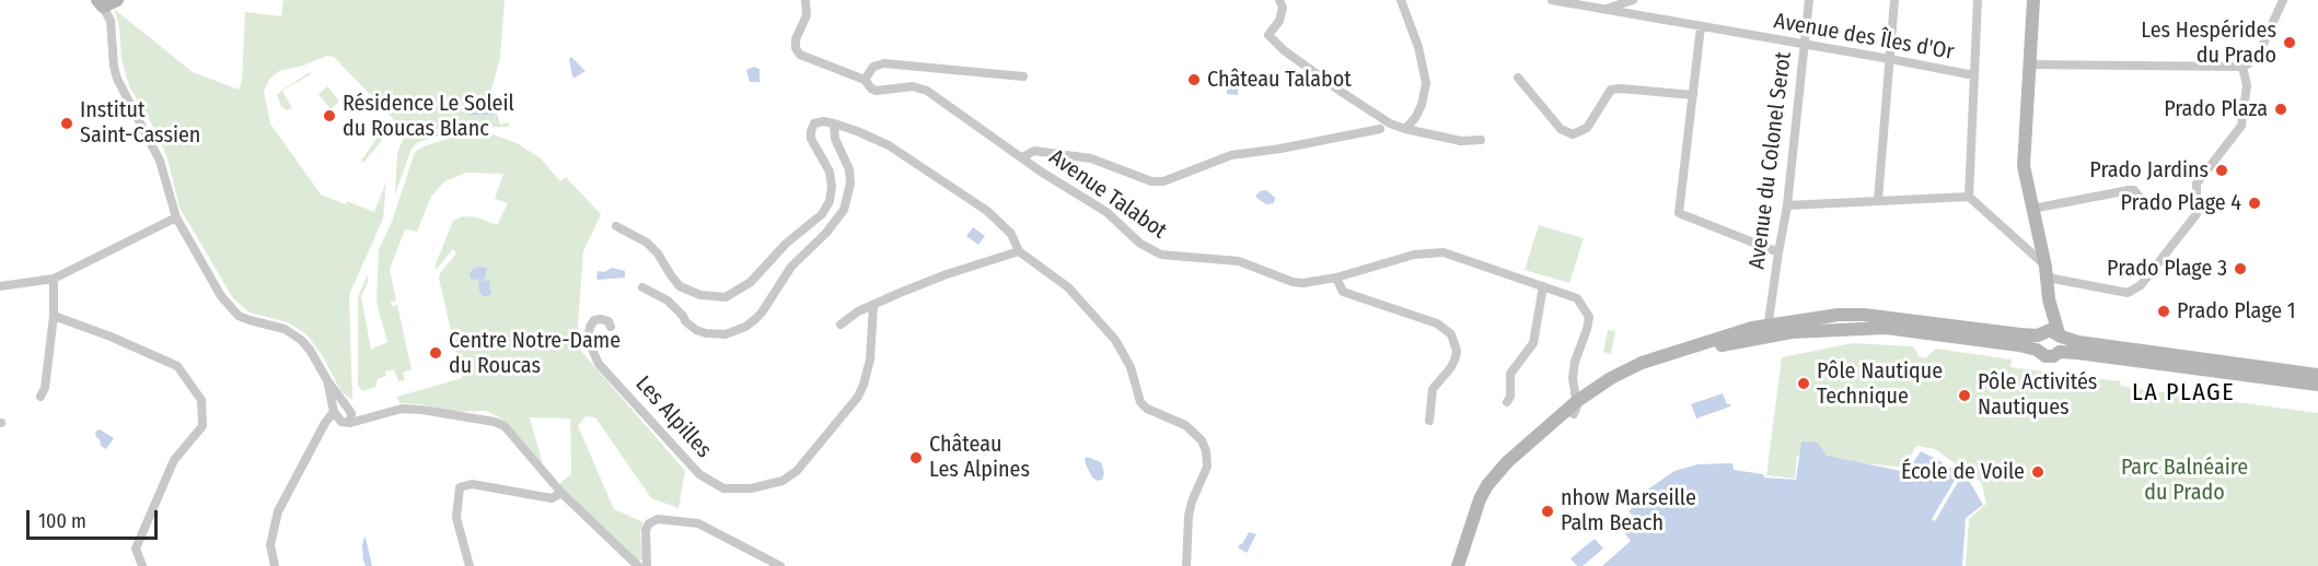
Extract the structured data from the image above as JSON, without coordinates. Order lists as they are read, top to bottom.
{
  "streets": {
    "street": [
      "Avenue des Îles d'Or",
      "Avenue du Colonel Serot",
      "Avenue Talabot",
      "Les Alpilles"
    ]
  },
  "crossings": [
    ["Avenue des Îles d'Or", "Avenue du Colonel Serot"]
  ],
  "districts": ["LA PLAGE"],
  "parks": ["Parc Balnéaire du Prado"],
  "places": [
    "Les Hespérides du Prado",
    "Château Talabot",
    "Prado Plaza",
    "Résidence Le Soleil du Roucas Blanc",
    "Institut Saint-Cassien",
    "Prado Jardins",
    "Prado Plage 4",
    "Prado Plage 3",
    "Prado Plage 1",
    "Centre Notre-Dame du Roucas",
    "Pôle Nautique Technique",
    "Pôle Activités Nautiques",
    "Château Les Alpines",
    "École de Voile",
    "nhow Marseille Palm Beach"
  ],
  "scale_bar": "100 m"
}
